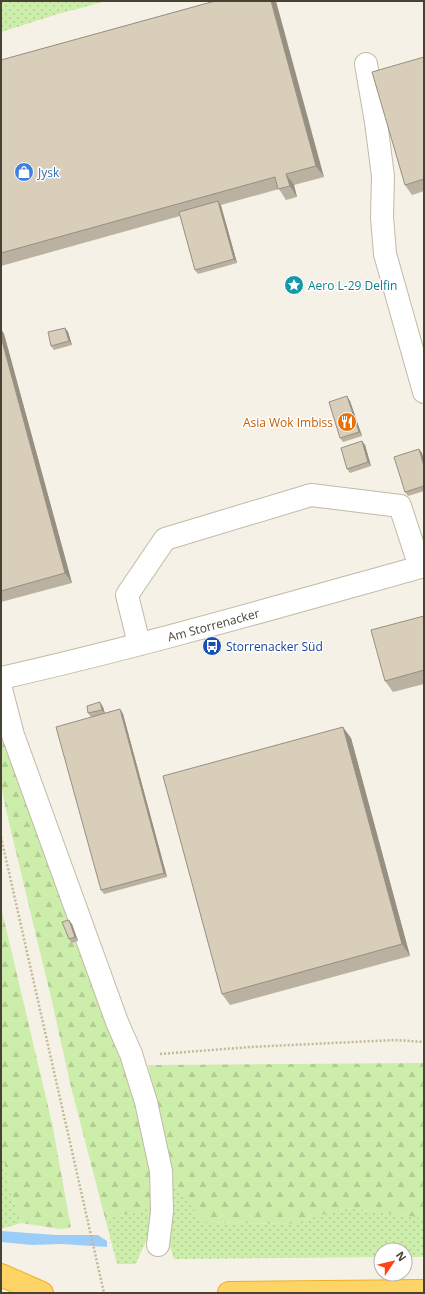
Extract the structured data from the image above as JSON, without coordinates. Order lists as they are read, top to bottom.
{
  "streets": {
    "street": ["Am Storrenacker"]
  },
  "places": {
    "shop": ["Jysk"],
    "place": ["Aero L-29 Delfin"],
    "restaurant": ["Asia Wok Imbiss"],
    "bus stop": ["Storrenacker Süd"]
  },
  "north": "top right"
}
